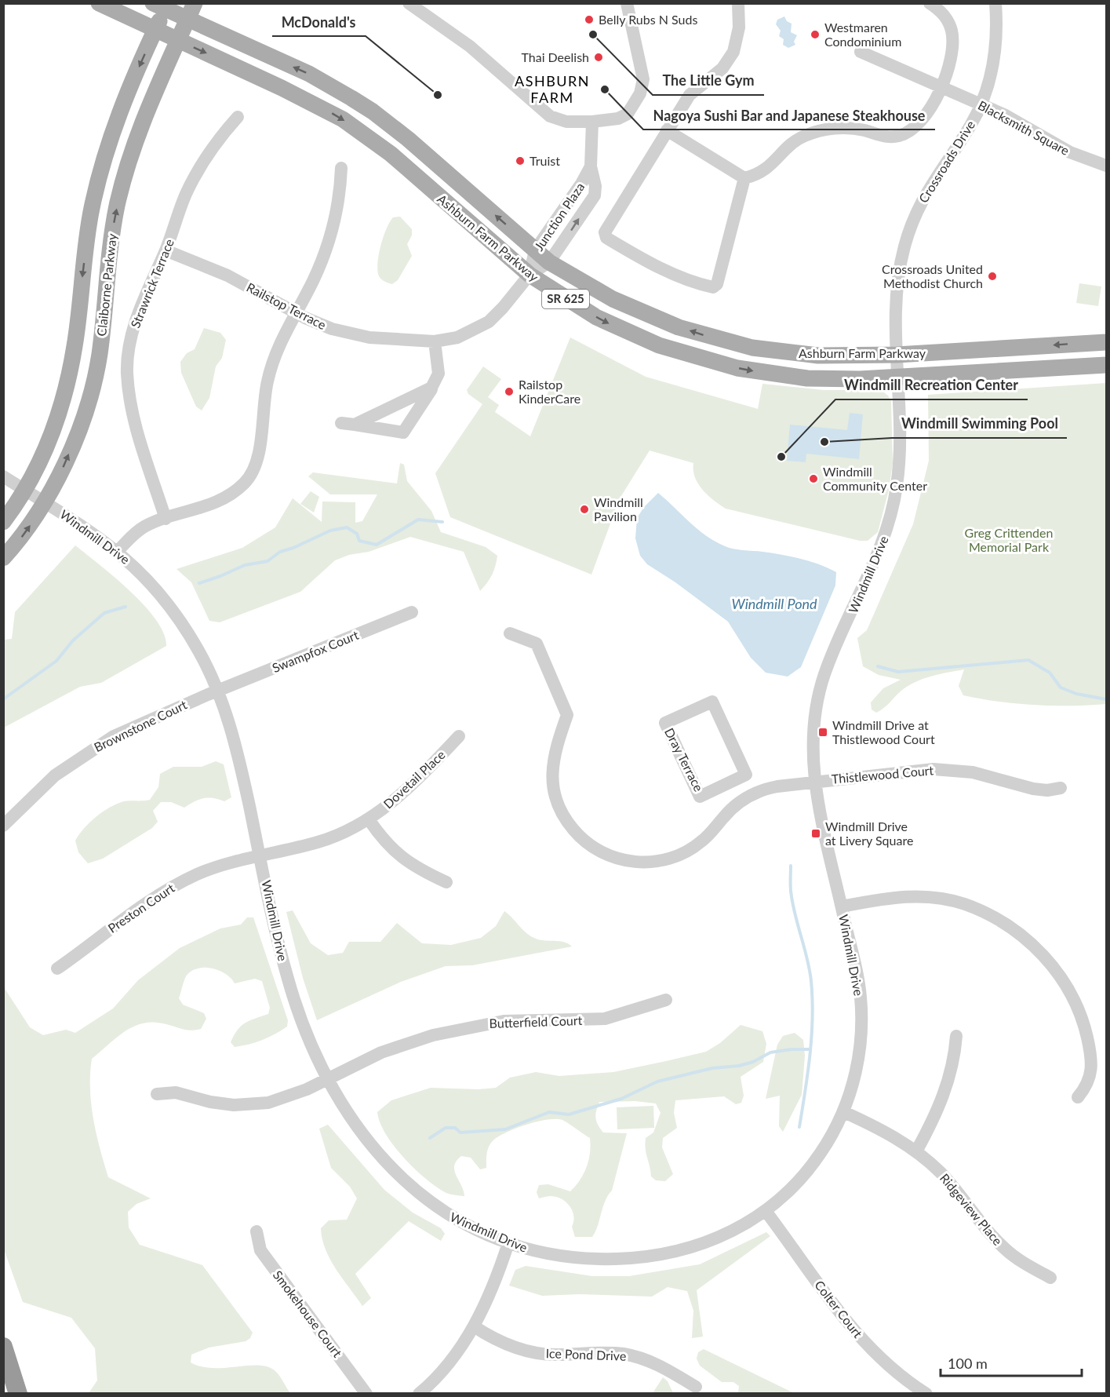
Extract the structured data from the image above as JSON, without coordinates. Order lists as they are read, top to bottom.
{
  "streets": {
    "main road": ["Ashburn Farm Parkway", "Claiborne Parkway", "SR 625"],
    "street": [
      "Blacksmith Square",
      "Crossroads Drive",
      "Junction Plaza",
      "Strawrick Terrace",
      "Railstop Terrace",
      "Windmill Drive",
      "Swampfox Court",
      "Brownstone Court",
      "Dray Terrace",
      "Thistlewood Court",
      "Dovetail Place",
      "Preston Court",
      "Butterfield Court",
      "Ridgeview Place",
      "Colter Court",
      "Smokehouse Court",
      "Ice Pond Drive"
    ]
  },
  "crossings": [
    ["Blacksmith Square", "Crossroads Drive"],
    ["Crossroads Drive", "Ashburn Farm Parkway"],
    ["Crossroads Drive", "Windmill Drive"],
    ["Junction Plaza", "Ashburn Farm Parkway"],
    ["Junction Plaza", "Railstop Terrace"],
    ["Ashburn Farm Parkway", "Claiborne Parkway"],
    ["Ashburn Farm Parkway", "Railstop Terrace"],
    ["Ashburn Farm Parkway", "Windmill Drive"],
    ["Strawrick Terrace", "Railstop Terrace"],
    ["Claiborne Parkway", "Windmill Drive"],
    ["Windmill Drive", "Swampfox Court"],
    ["Windmill Drive", "Brownstone Court"],
    ["Windmill Drive", "Thistlewood Court"],
    ["Windmill Drive", "Dovetail Place"],
    ["Windmill Drive", "Preston Court"],
    ["Windmill Drive", "Butterfield Court"],
    ["Windmill Drive", "Ridgeview Place"],
    ["Windmill Drive", "Colter Court"],
    ["Swampfox Court", "Brownstone Court"],
    ["Dray Terrace", "Thistlewood Court"],
    ["Dovetail Place", "Preston Court"]
  ],
  "districts": ["ASHBURN FARM"],
  "water": ["Windmill Pond"],
  "parks": ["Greg Crittenden Memorial Park"],
  "places": {
    "other": [
      "Belly Rubs N Suds",
      "The Little Gym",
      "Westmaren Condominium",
      "Thai Deelish",
      "Nagoya Sushi Bar and Japanese Steakhouse",
      "McDonald's",
      "Truist",
      "Crossroads United Methodist Church",
      "Railstop KinderCare",
      "Windmill Swimming Pool",
      "Windmill Recreation Center",
      "Windmill Community Center",
      "Windmill Pavilion"
    ],
    "transit": ["Windmill Drive at Thistlewood Court", "Windmill Drive at Livery Square"]
  },
  "scale_bar": "100 m"
}
